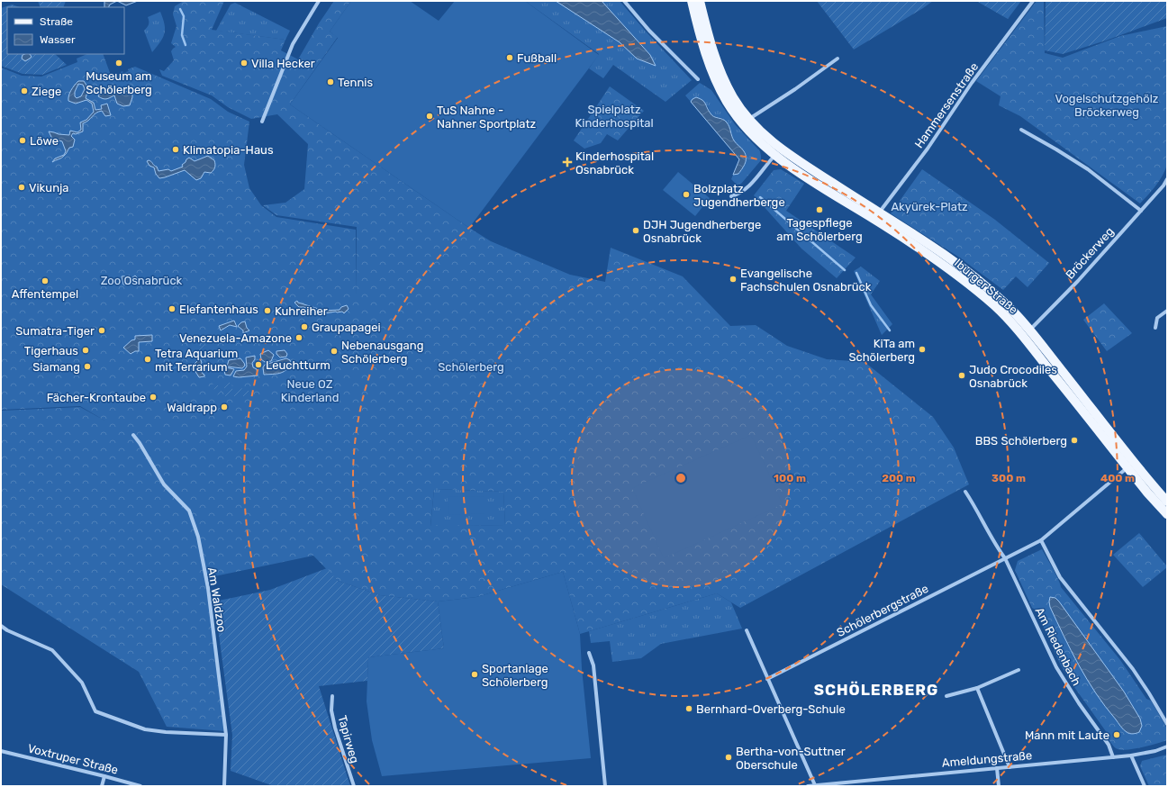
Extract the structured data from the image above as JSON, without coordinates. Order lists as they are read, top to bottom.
{
  "streets": {
    "main road": ["Iburger Straße"],
    "street": [
      "Hammersenstraße",
      "Bröckerweg",
      "Am Waldzoo",
      "Schölerbergstraße",
      "Am Riedenbach",
      "Tapirweg",
      "Voxtruper Straße",
      "Ameldungstraße"
    ]
  },
  "crossings": [
    ["Hammersenstraße", "Iburger Straße"],
    ["Bröckerweg", "Iburger Straße"],
    ["Iburger Straße", "Schölerbergstraße"],
    ["Schölerbergstraße", "Am Riedenbach"],
    ["Am Riedenbach", "Ameldungstraße"]
  ],
  "districts": ["SCHÖLERBERG"],
  "parks": [
    "Vogelschutzgehölz Bröckerweg",
    "Spielplatz Kinderhospital",
    "Akyürek-Platz",
    "Zoo Osnabrück",
    "Schölerberg",
    "Neue OZ Kinderland"
  ],
  "places": {
    "other": [
      "Fußball",
      "Museum am Schölerberg",
      "Villa Hecker",
      "Tennis",
      "Ziege",
      "TuS Nahne - Nahner Sportplatz",
      "Löwe",
      "Klimatopia-Haus",
      "Vikunja",
      "Bolzplatz Jugendherberge",
      "Tagespflege am Schölerberg",
      "DJH Jugendherberge Osnabrück",
      "Evangelische Fachschulen Osnabrück",
      "Affentempel",
      "Elefantenhaus",
      "Kuhreiher",
      "Graupapagei",
      "Sumatra-Tiger",
      "Venezuela-Amazone",
      "KiTa am Schölerberg",
      "Tigerhaus",
      "Nebenausgang Schölerberg",
      "Tetra Aquarium mit Terrarium",
      "Leuchtturm",
      "Siamang",
      "Judo Crocodiles Osnabrück",
      "Fächer-Krontaube",
      "Waldrapp",
      "BBS Schölerberg",
      "Sportanlage Schölerberg",
      "Bernhard-Overberg-Schule",
      "Mann mit Laute",
      "Bertha-von-Suttner Oberschule"
    ],
    "health": ["Kinderhospital Osnabrück"]
  },
  "legend": ["Straße", "Wasser"],
  "rings": [
    "100 m",
    "200 m",
    "300 m",
    "400 m"
  ]
}
